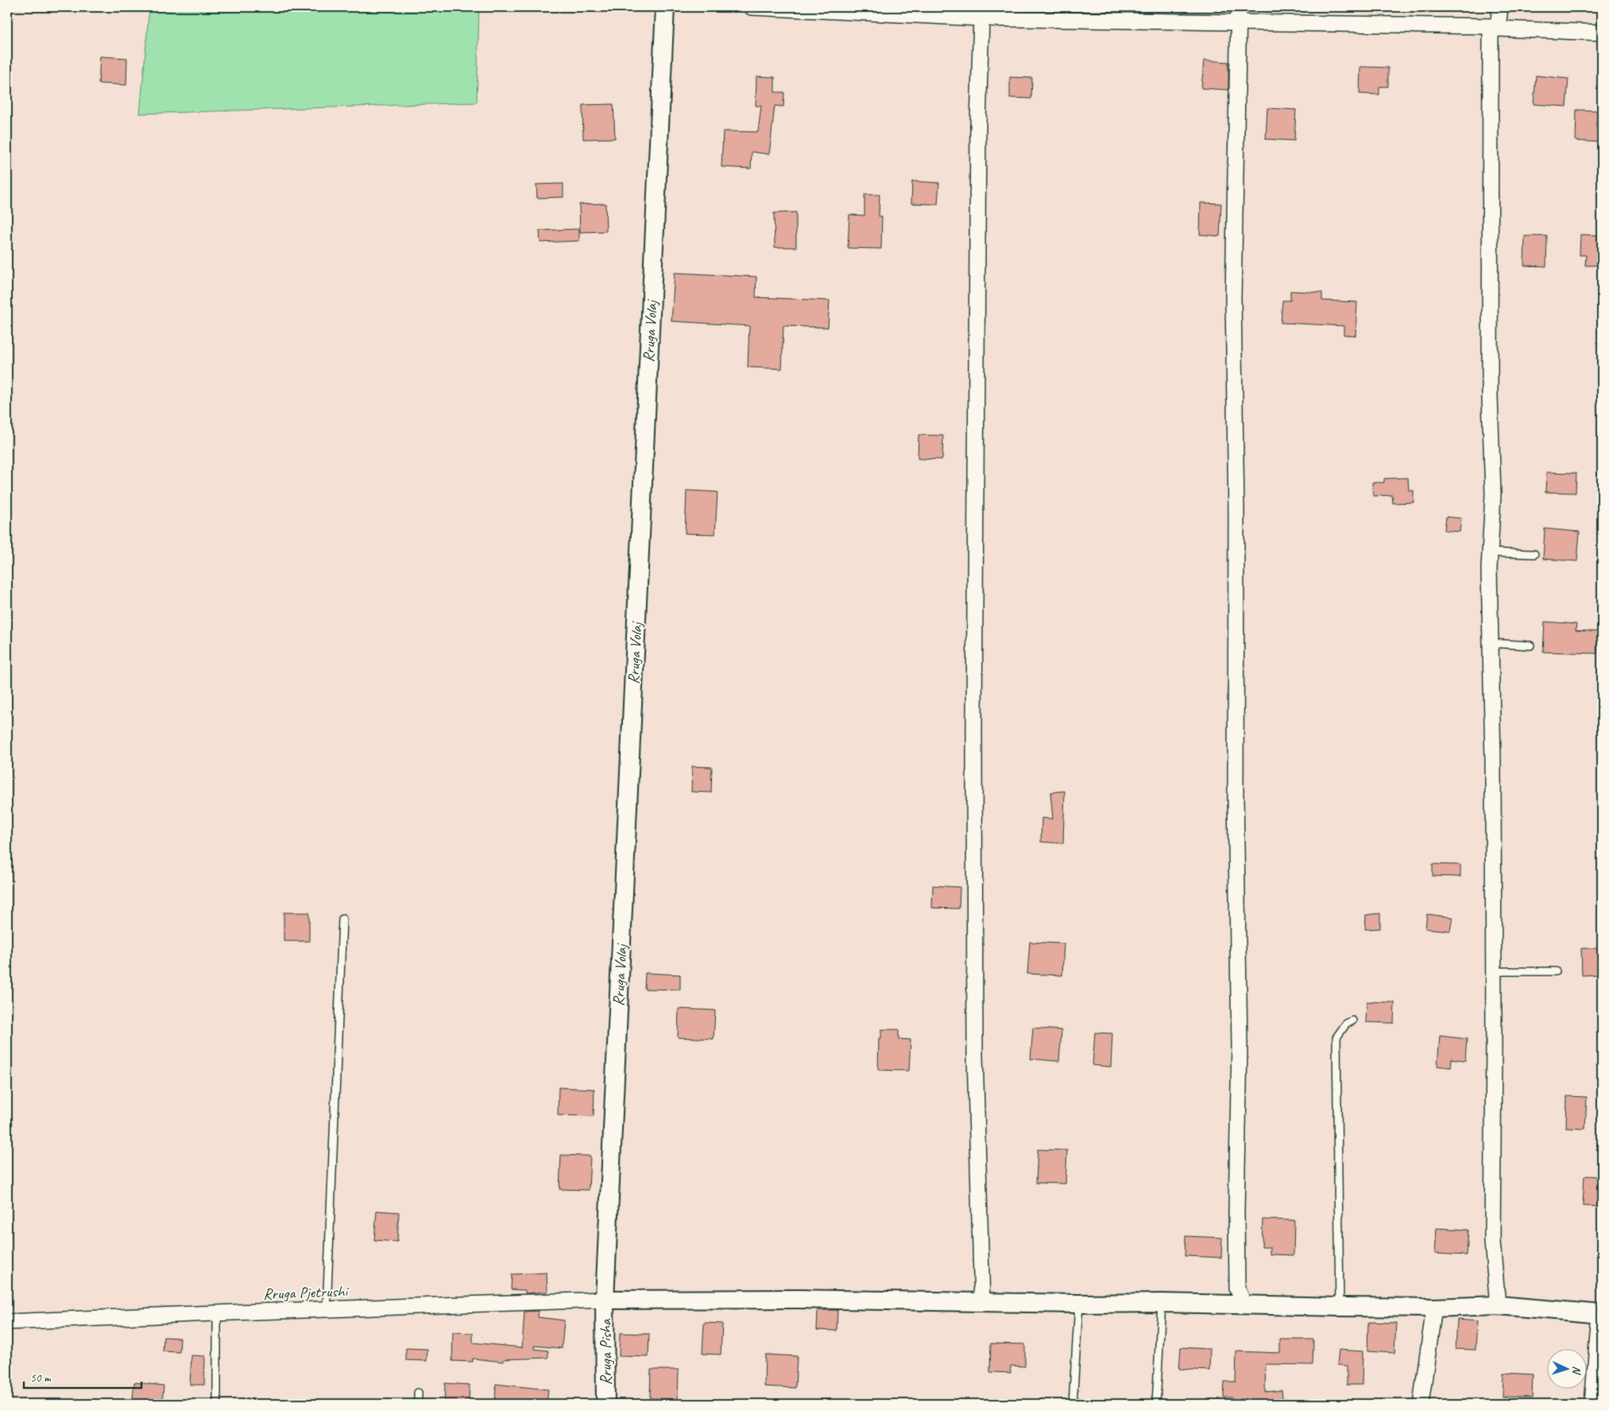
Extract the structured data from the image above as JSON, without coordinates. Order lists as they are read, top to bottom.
{
  "streets": {
    "street": ["Rruga Volaj", "Rruga Pjetrushi", "Rruga Pisha"]
  },
  "crossings": [
    ["Rruga Volaj", "Rruga Pjetrushi"],
    ["Rruga Volaj", "Rruga Pisha"],
    ["Rruga Pjetrushi", "Rruga Pisha"]
  ],
  "scale_bar": "50 m",
  "north": "right"
}
